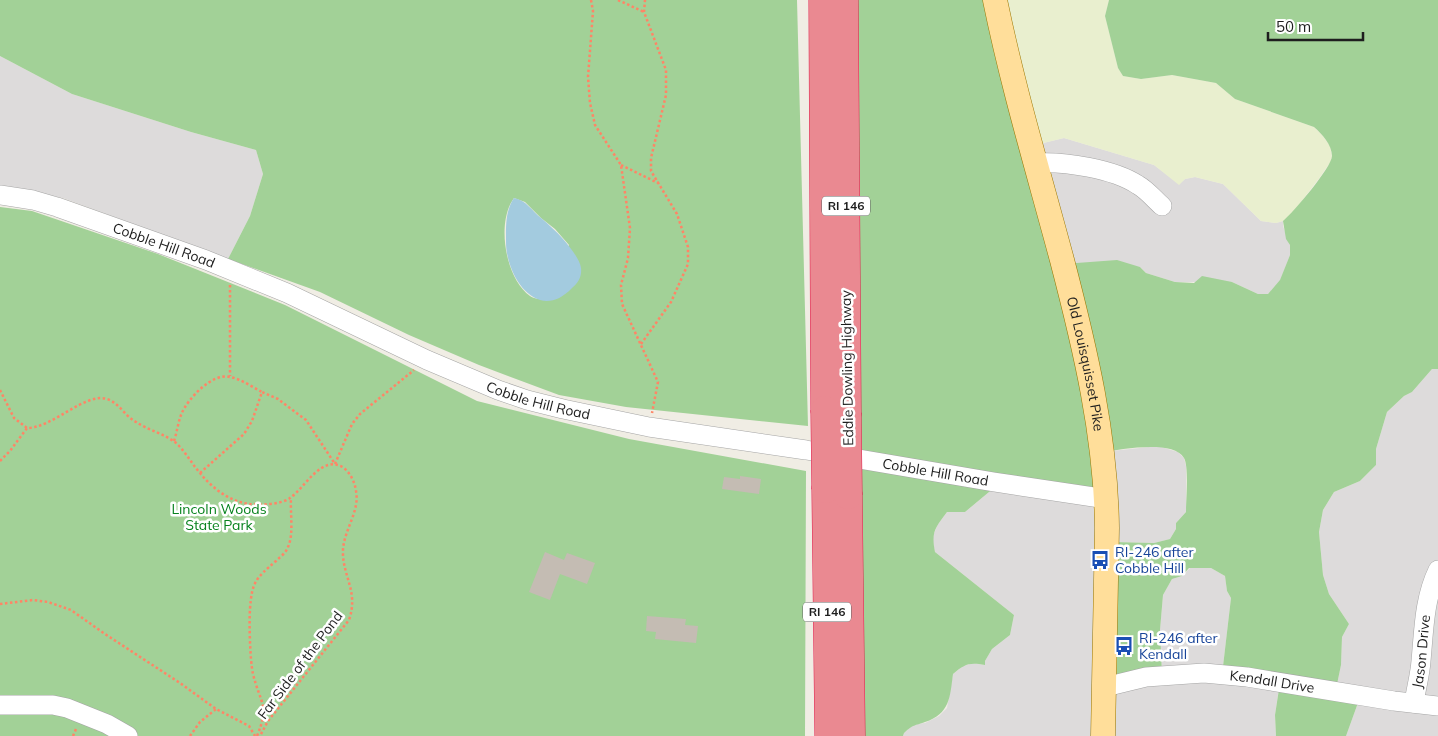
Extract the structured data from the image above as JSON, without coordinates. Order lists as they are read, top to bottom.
{
  "streets": {
    "highway": ["RI 146", "Eddie Dowling Highway"],
    "main road": ["Old Louisquisset Pike"],
    "street": ["Cobble Hill Road", "Jason Drive", "Kendall Drive"],
    "path": ["Far Side of the Pond"]
  },
  "crossings": [
    ["Cobble Hill Road", "Old Louisquisset Pike"],
    ["Old Louisquisset Pike", "Kendall Drive"],
    ["Jason Drive", "Kendall Drive"]
  ],
  "parks": ["Lincoln Woods State Park"],
  "places": {
    "bus stop": ["RI-246 after Cobble Hill", "RI-246 after Kendall"]
  },
  "scale_bar": "50 m"
}
